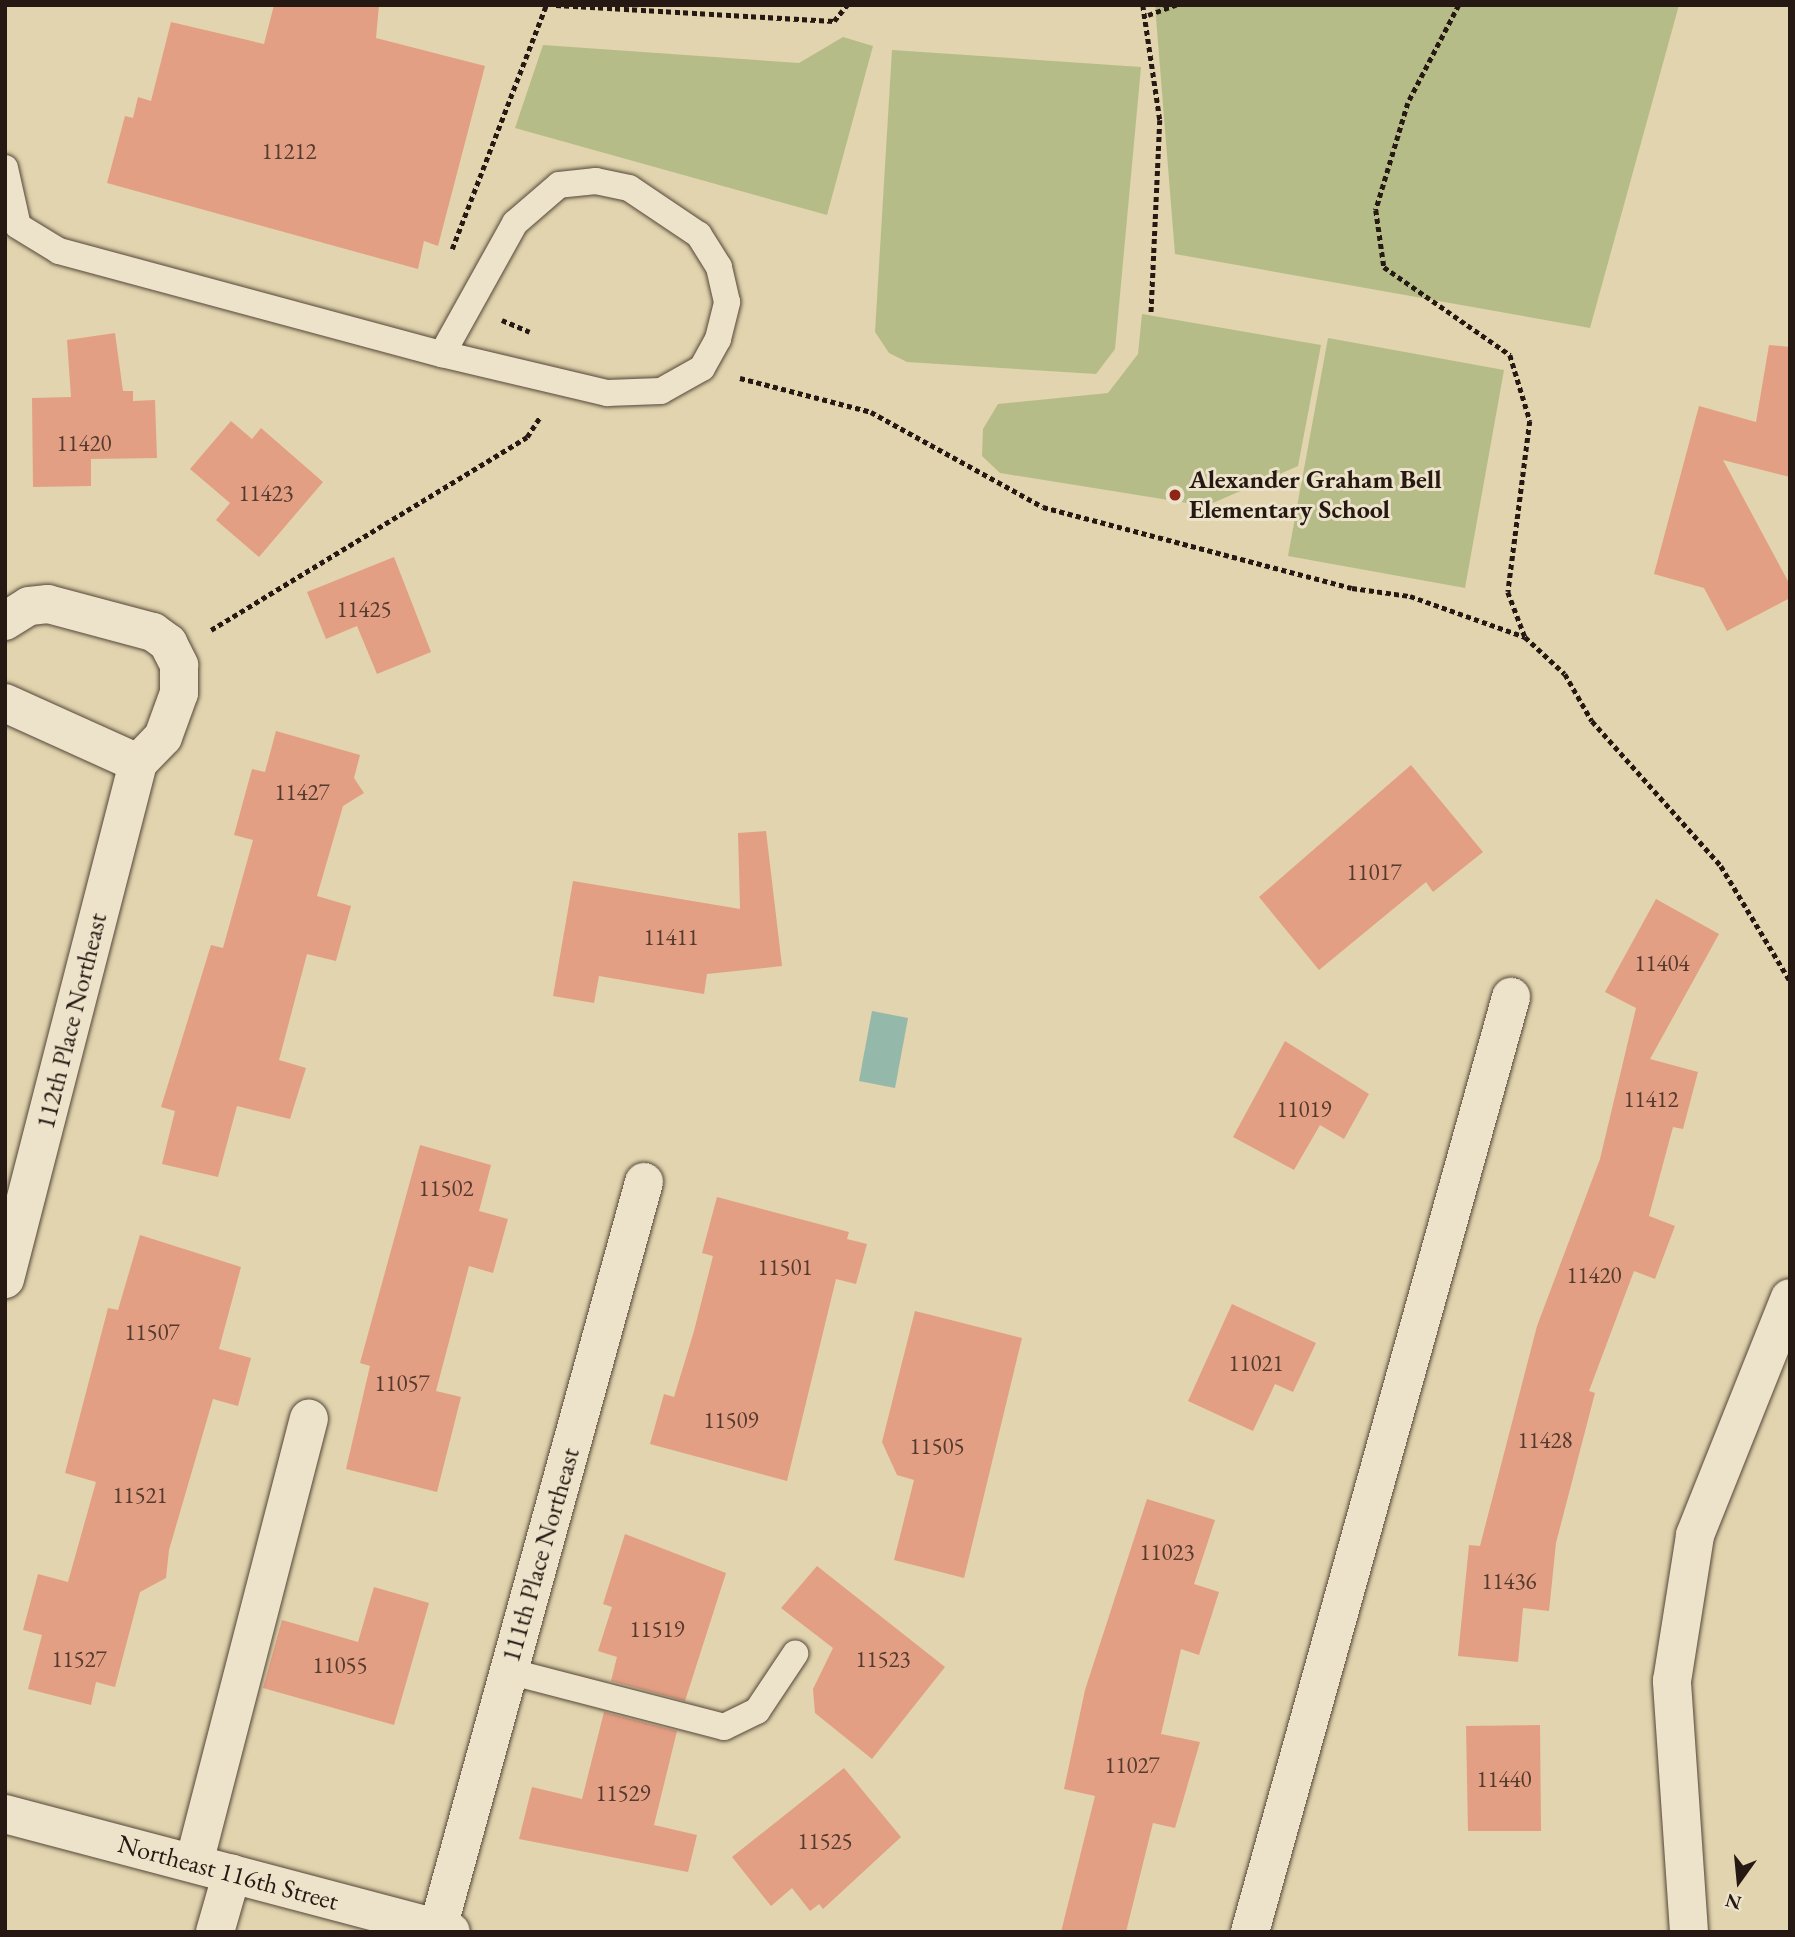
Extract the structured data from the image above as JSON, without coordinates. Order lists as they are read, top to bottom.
{
  "streets": {
    "street": ["112th Place Northeast", "111th Place Northeast", "Northeast 116th Street"]
  },
  "crossings": [
    ["111th Place Northeast", "Northeast 116th Street"]
  ],
  "places": ["Alexander Graham Bell Elementary School"],
  "house_numbers": [
    "11212",
    "11420",
    "11423",
    "11425",
    "11427",
    "11017",
    "11411",
    "11404",
    "11412",
    "11019",
    "11502",
    "11501",
    "11420",
    "11507",
    "11021",
    "11057",
    "11509",
    "11428",
    "11505",
    "11521",
    "11023",
    "11436",
    "11519",
    "11527",
    "11523",
    "11055",
    "11027",
    "11440",
    "11529",
    "11525"
  ],
  "north": "bottom"
}
